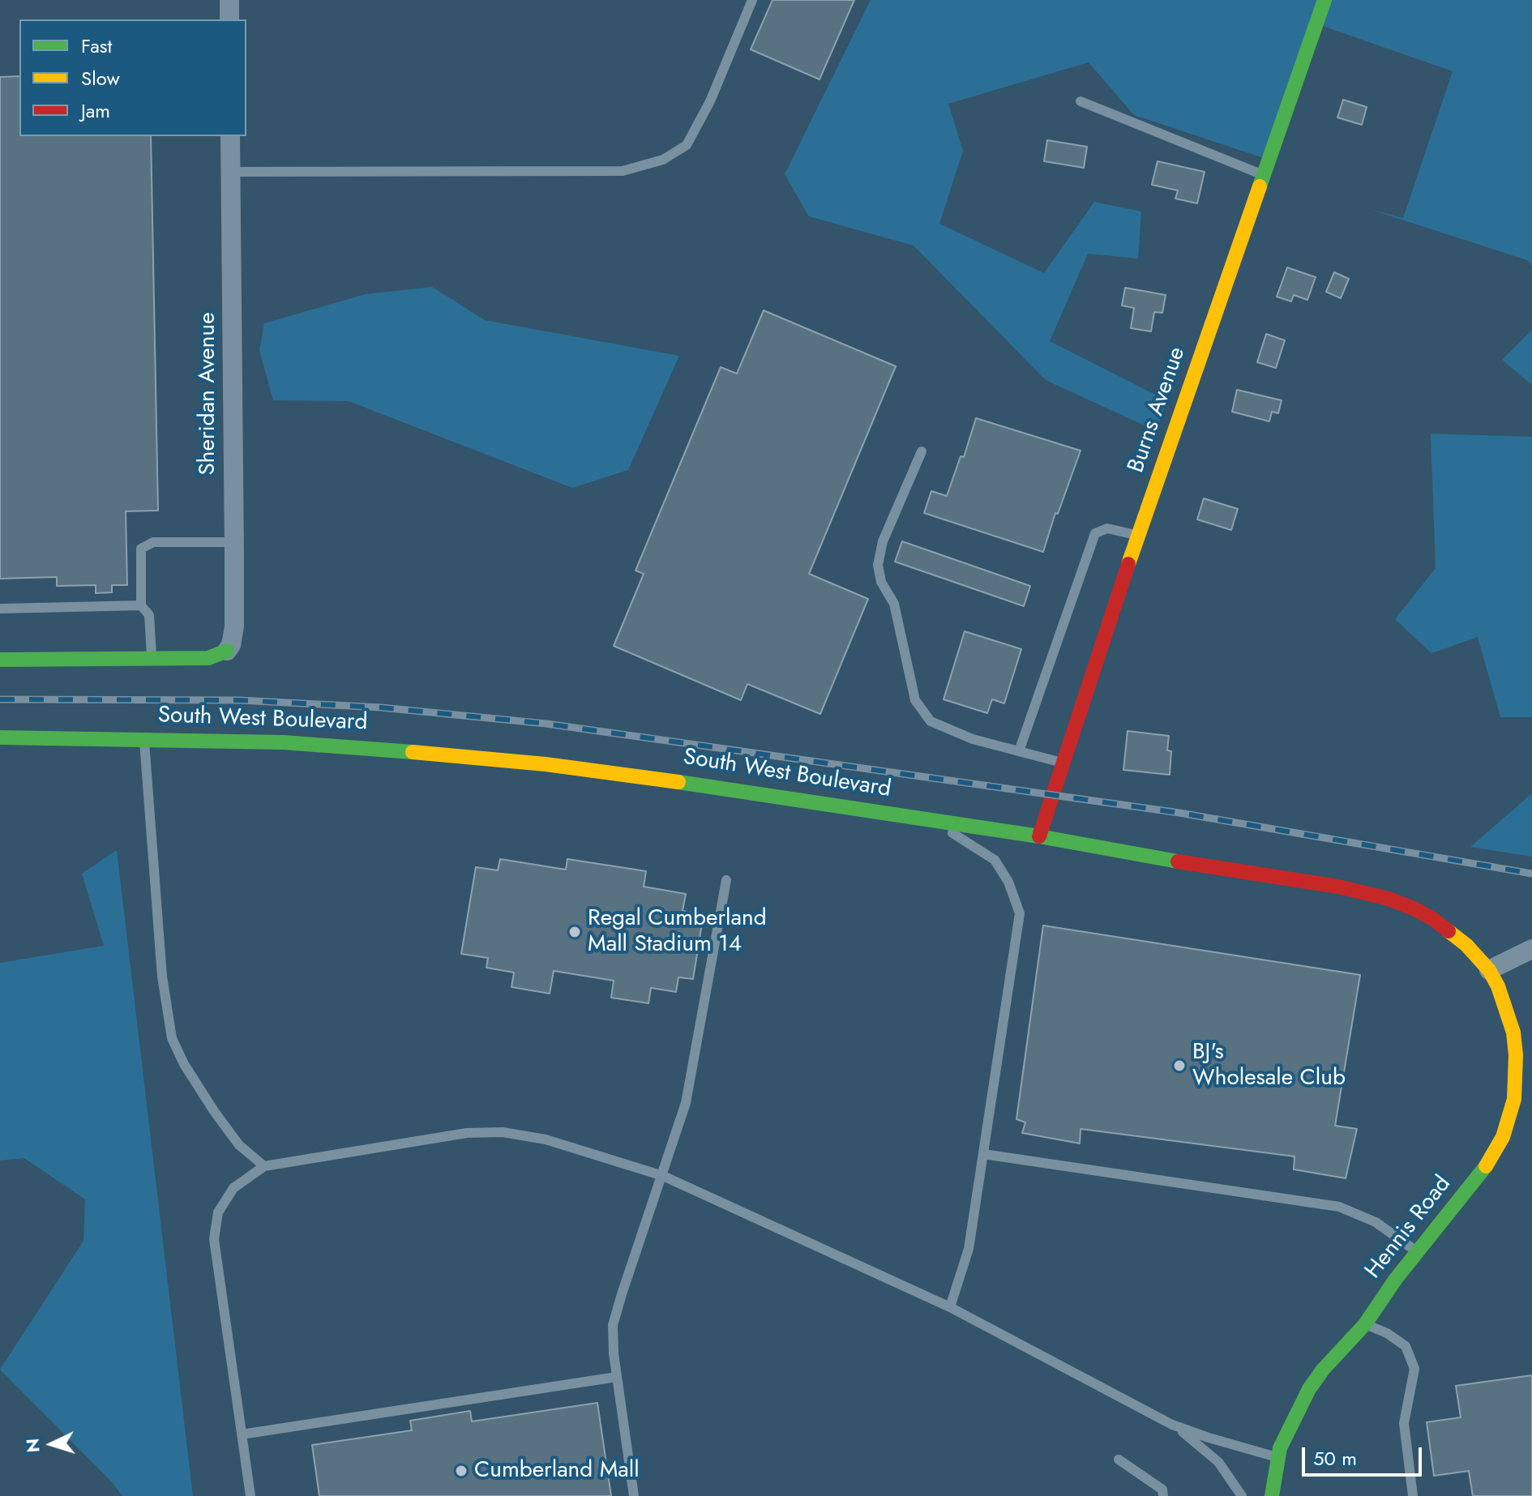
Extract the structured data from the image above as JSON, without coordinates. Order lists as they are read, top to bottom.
{
  "streets": {
    "street": [
      "Sheridan Avenue",
      "Burns Avenue",
      "South West Boulevard",
      "Hennis Road"
    ]
  },
  "crossings": [
    ["Burns Avenue", "South West Boulevard"],
    ["South West Boulevard", "Hennis Road"]
  ],
  "places": ["Regal Cumberland Mall Stadium 14", "BJ's Wholesale Club", "Cumberland Mall"],
  "legend": ["Fast", "Slow", "Jam"],
  "scale_bar": "50 m",
  "north": "left"
}
